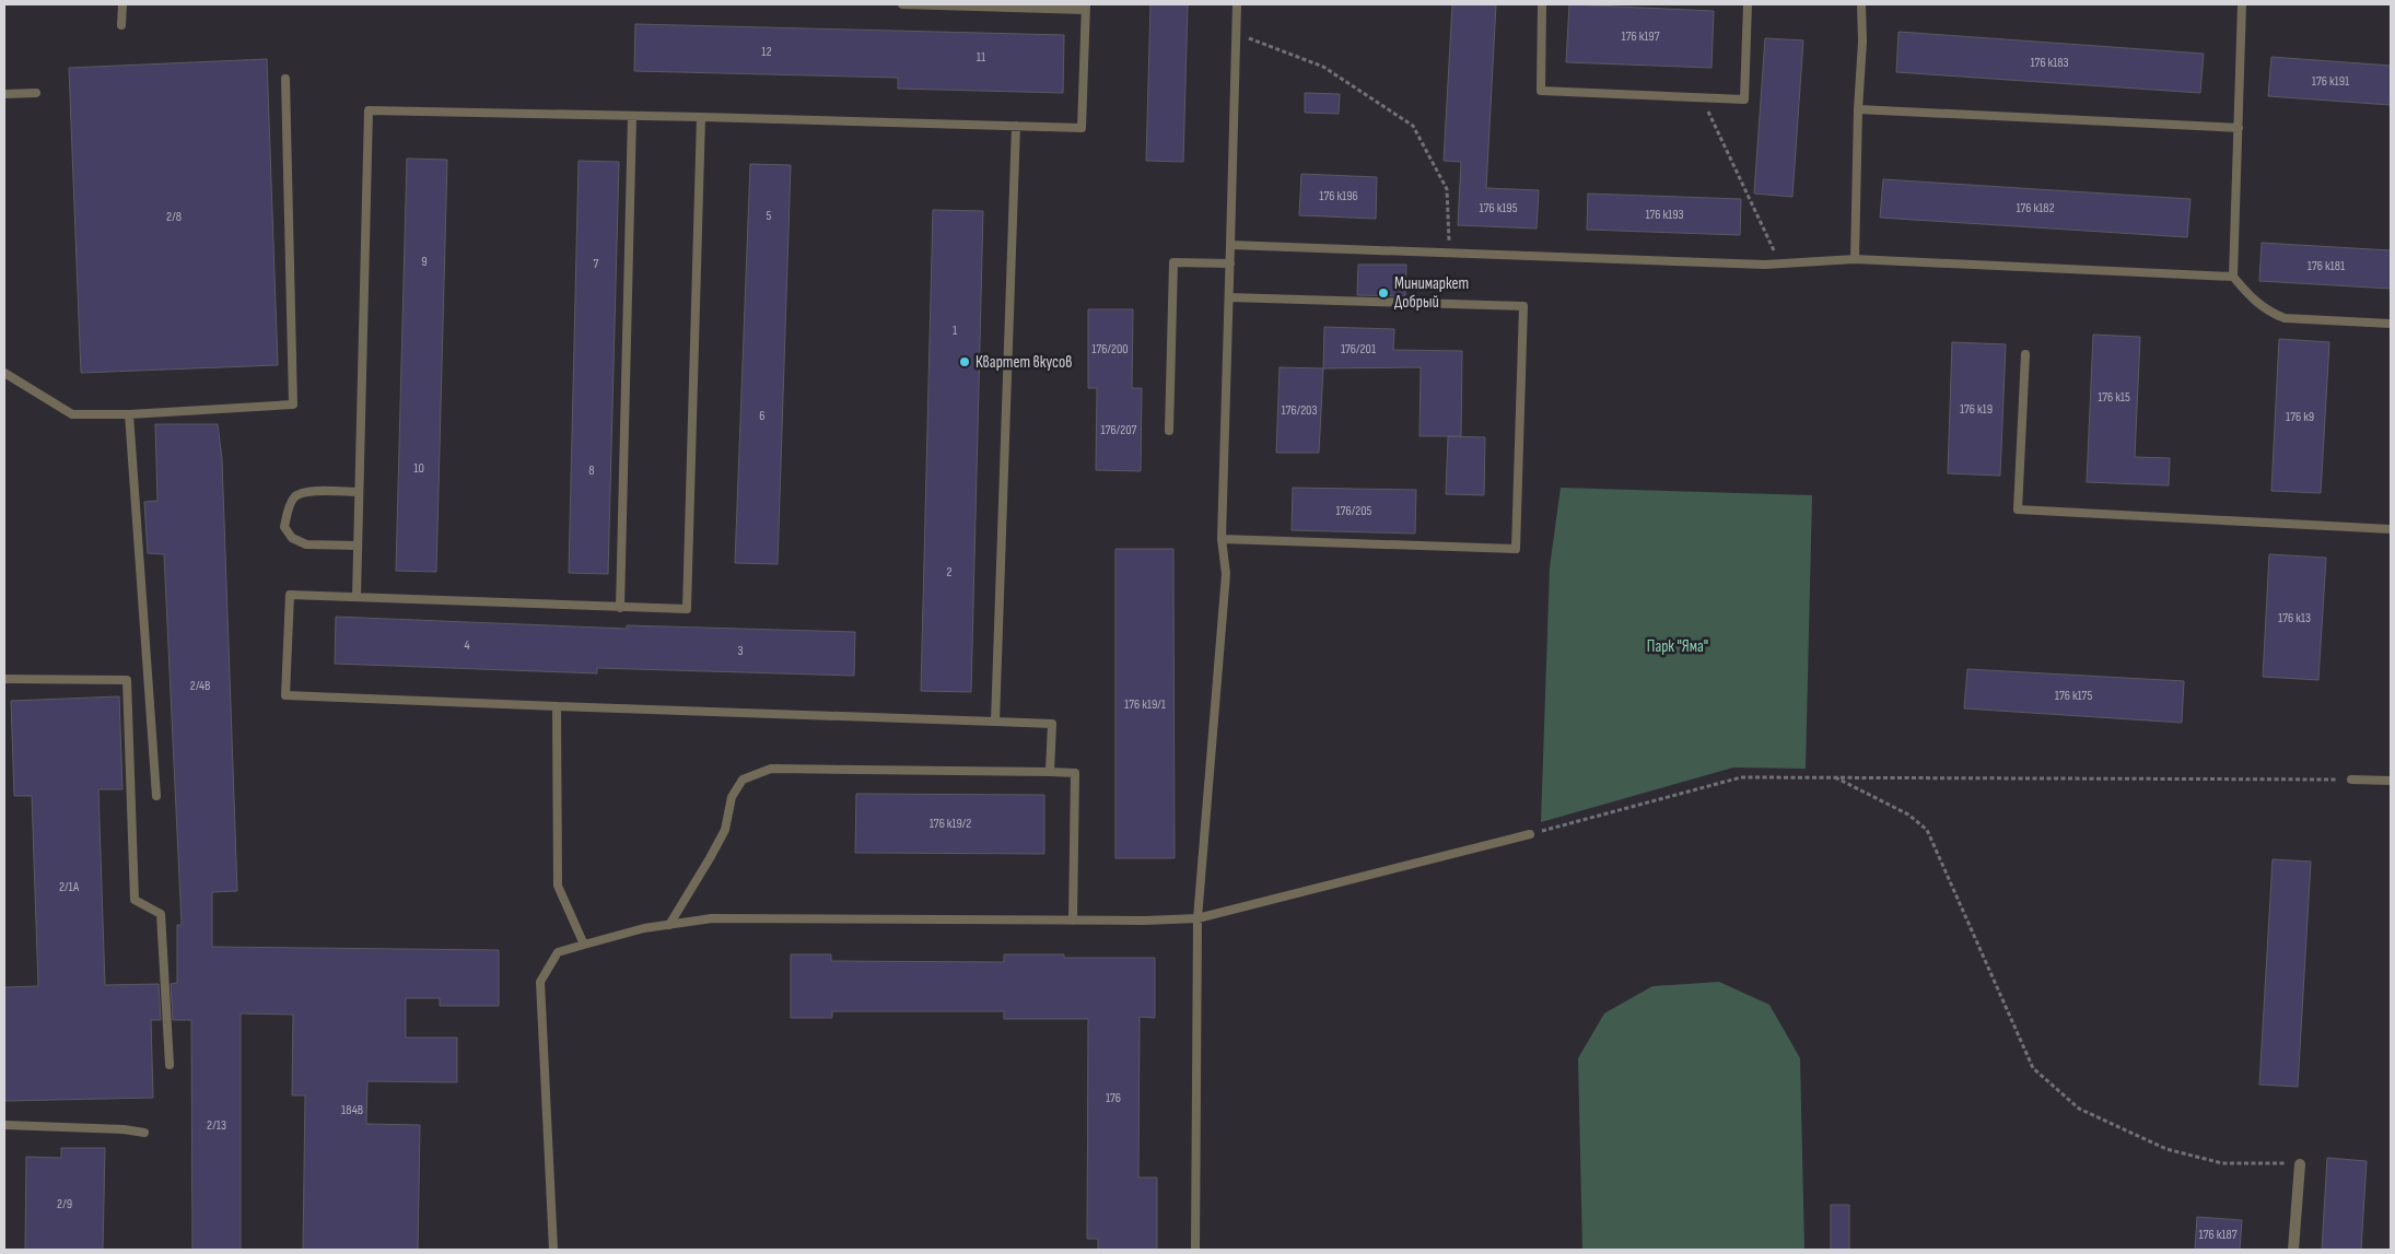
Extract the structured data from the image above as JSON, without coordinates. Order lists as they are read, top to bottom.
{
  "parks": ["Парк \"Яма\""],
  "places": ["Минимаркет Добрый", "Квартет вкусов"],
  "house_numbers": [
    "176 к197",
    "12",
    "11",
    "176 к183",
    "176 к191",
    "176 к196",
    "176 к195",
    "176 к182",
    "176 к193",
    "5",
    "2/8",
    "9",
    "7",
    "176 к181",
    "1",
    "176/200",
    "176/201",
    "176 к15",
    "176 к19",
    "176/203",
    "6",
    "176 к9",
    "176/207",
    "10",
    "8",
    "176/205",
    "2",
    "176 к13",
    "4",
    "3",
    "2/4В",
    "176 к175",
    "176 к19/1",
    "176 к19/2",
    "2/1А",
    "176",
    "184В",
    "2/13",
    "2/9",
    "176 к187"
  ]
}
